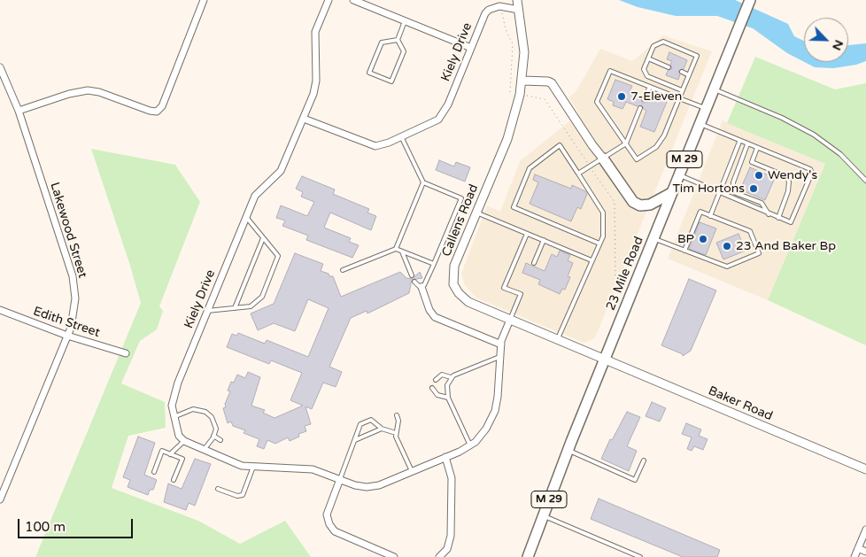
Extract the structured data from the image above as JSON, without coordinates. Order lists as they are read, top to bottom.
{
  "streets": {
    "main road": ["M 29", "23 Mile Road"],
    "street": [
      "Kiely Drive",
      "Callens Road",
      "Lakewood Street",
      "Edith Street",
      "Baker Road"
    ]
  },
  "crossings": [
    ["Callens Road", "23 Mile Road"],
    ["Callens Road", "Baker Road"],
    ["Lakewood Street", "Edith Street"],
    ["23 Mile Road", "Baker Road"]
  ],
  "places": [
    "7-Eleven",
    "Wendy's",
    "Tim Hortons",
    "BP",
    "23 And Baker Bp"
  ],
  "scale_bar": "100 m",
  "north": "bottom right"
}
